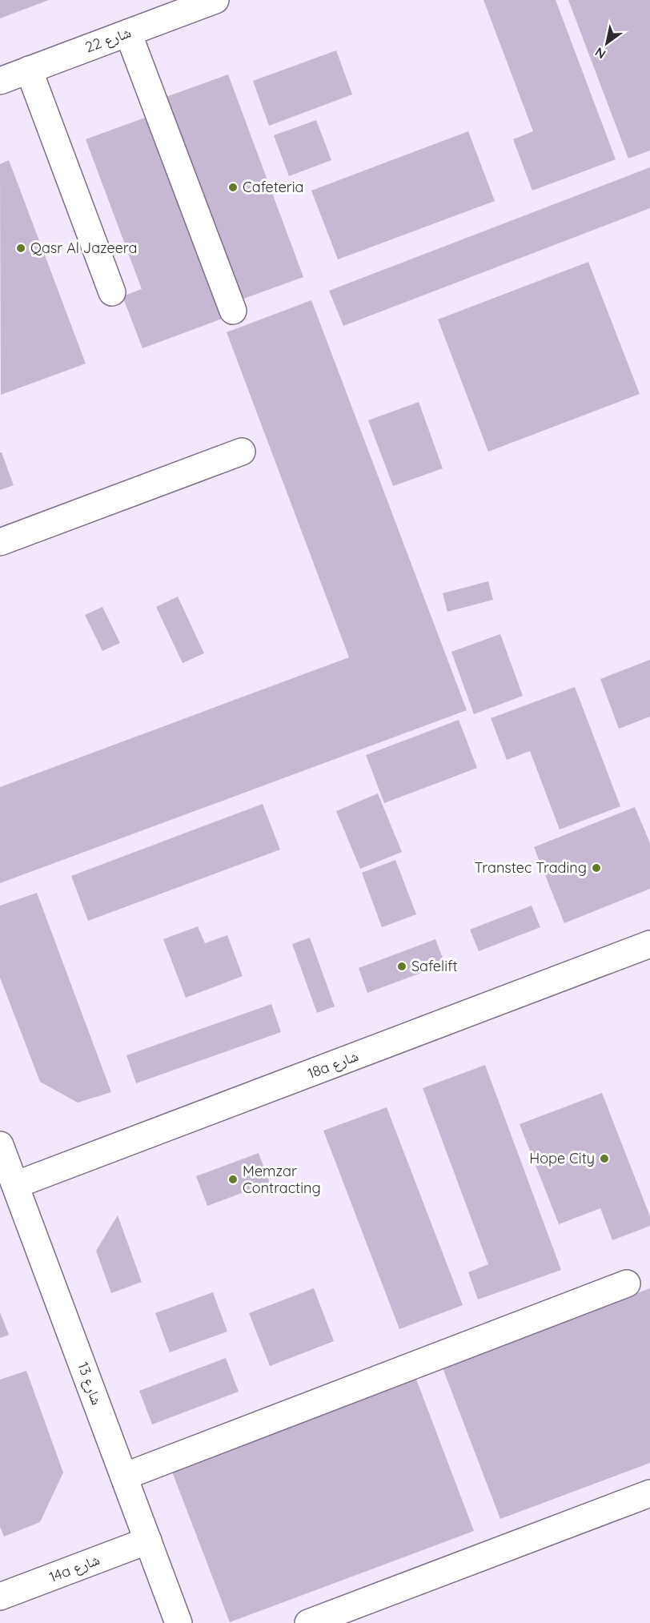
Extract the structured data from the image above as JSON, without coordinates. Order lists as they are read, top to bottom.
{
  "streets": {
    "street": [
      "شارع 22",
      "18a شارع",
      "شارع 13",
      "14a شارع"
    ]
  },
  "crossings": [
    ["18a شارع", "شارع 13"],
    ["شارع 13", "14a شارع"]
  ],
  "places": [
    "Cafeteria",
    "Qasr Al Jazeera",
    "Transtec Trading",
    "Safelift",
    "Hope City",
    "Memzar Contracting"
  ],
  "north": "bottom left"
}
